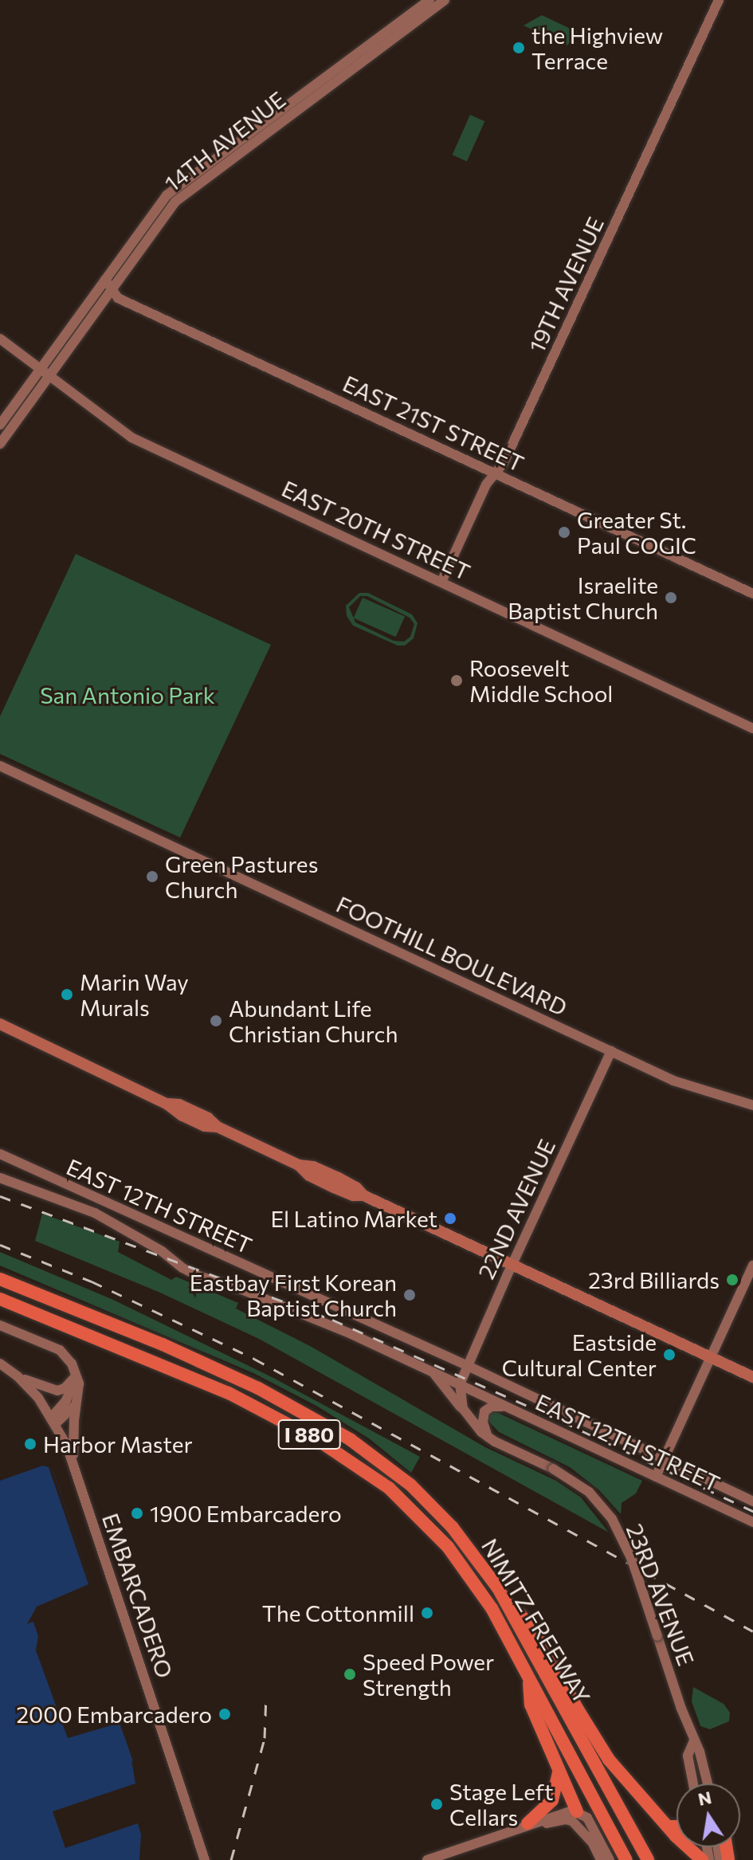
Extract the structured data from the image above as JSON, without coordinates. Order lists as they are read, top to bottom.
{
  "streets": {
    "highway": ["I 880", "NIMITZ FREEWAY"],
    "main road": [
      "14TH AVENUE",
      "19TH AVENUE",
      "EAST 21ST STREET",
      "EAST 20TH STREET",
      "FOOTHILL BOULEVARD",
      "EAST 12TH STREET",
      "22ND AVENUE",
      "23RD AVENUE",
      "EMBARCADERO"
    ]
  },
  "crossings": [
    ["14TH AVENUE", "EAST 21ST STREET"],
    ["14TH AVENUE", "EAST 20TH STREET"],
    ["19TH AVENUE", "EAST 21ST STREET"],
    ["19TH AVENUE", "EAST 20TH STREET"],
    ["FOOTHILL BOULEVARD", "22ND AVENUE"],
    ["EAST 12TH STREET", "22ND AVENUE"],
    ["EAST 12TH STREET", "23RD AVENUE"]
  ],
  "parks": ["San Antonio Park"],
  "places": [
    "the Highview Terrace",
    "Greater St. Paul COGIC",
    "Israelite Baptist Church",
    "Roosevelt Middle School",
    "Green Pastures Church",
    "Marin Way Murals",
    "Abundant Life Christian Church",
    "El Latino Market",
    "23rd Billiards",
    "Eastbay First Korean Baptist Church",
    "Eastside Cultural Center",
    "Harbor Master",
    "1900 Embarcadero",
    "The Cottonmill",
    "Speed Power Strength",
    "2000 Embarcadero",
    "Stage Left Cellars"
  ],
  "north": "top"
}
